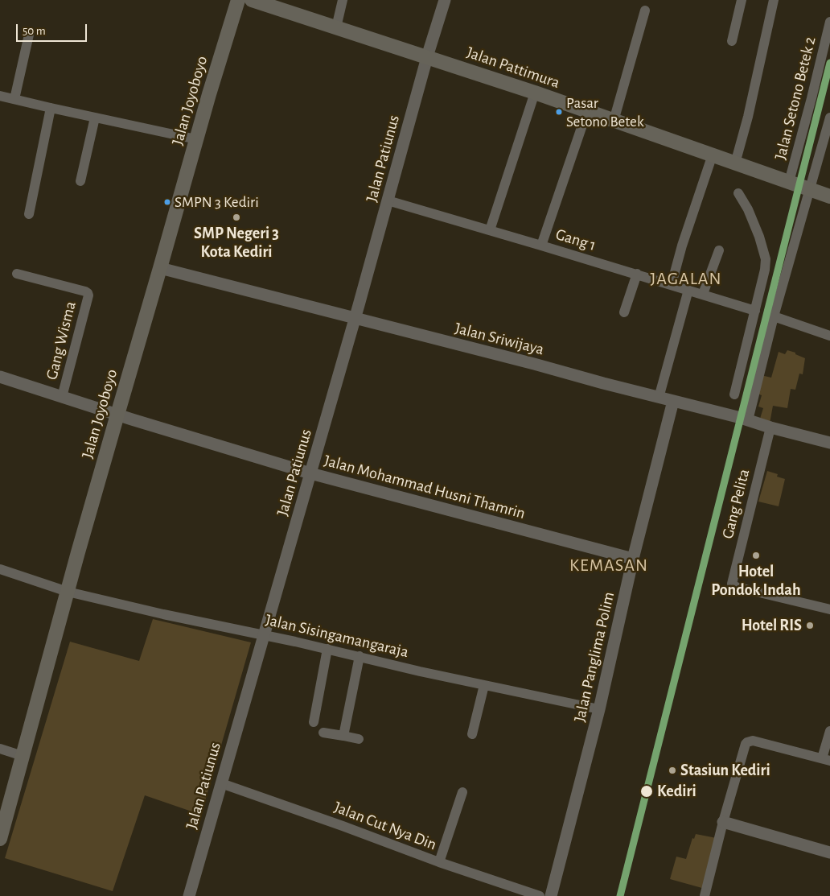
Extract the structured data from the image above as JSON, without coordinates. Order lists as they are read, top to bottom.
{
  "streets": {
    "main road": ["Jalan Pattimura", "Jalan Joyoboyo"],
    "street": [
      "Jalan Setono Betek 2",
      "Jalan Patiunus",
      "Gang 1",
      "Jalan Sriwijaya",
      "Gang Wisma",
      "Jalan Mohammad Husni Thamrin",
      "Gang Pelita",
      "Jalan Sisingamangaraja",
      "Jalan Panglima Polim",
      "Jalan Cut Nya Din"
    ]
  },
  "crossings": [
    ["Jalan Pattimura", "Jalan Setono Betek 2"],
    ["Jalan Pattimura", "Jalan Patiunus"],
    ["Jalan Joyoboyo", "Jalan Sriwijaya"],
    ["Jalan Joyoboyo", "Jalan Mohammad Husni Thamrin"],
    ["Jalan Joyoboyo", "Jalan Sisingamangaraja"],
    ["Jalan Patiunus", "Gang 1"],
    ["Jalan Patiunus", "Jalan Sriwijaya"],
    ["Jalan Patiunus", "Jalan Mohammad Husni Thamrin"],
    ["Jalan Patiunus", "Jalan Sisingamangaraja"],
    ["Jalan Patiunus", "Jalan Cut Nya Din"],
    ["Jalan Sriwijaya", "Gang Pelita"],
    ["Jalan Sriwijaya", "Jalan Panglima Polim"],
    ["Gang Wisma", "Jalan Mohammad Husni Thamrin"],
    ["Jalan Mohammad Husni Thamrin", "Jalan Panglima Polim"],
    ["Jalan Sisingamangaraja", "Jalan Panglima Polim"]
  ],
  "districts": ["JAGALAN", "KEMASAN"],
  "places": [
    "Pasar Setono Betek",
    "SMPN 3 Kediri",
    "SMP Negeri 3 Kota Kediri",
    "Hotel Pondok Indah",
    "Hotel RIS",
    "Stasiun Kediri",
    "Kediri"
  ],
  "scale_bar": "50 m"
}
